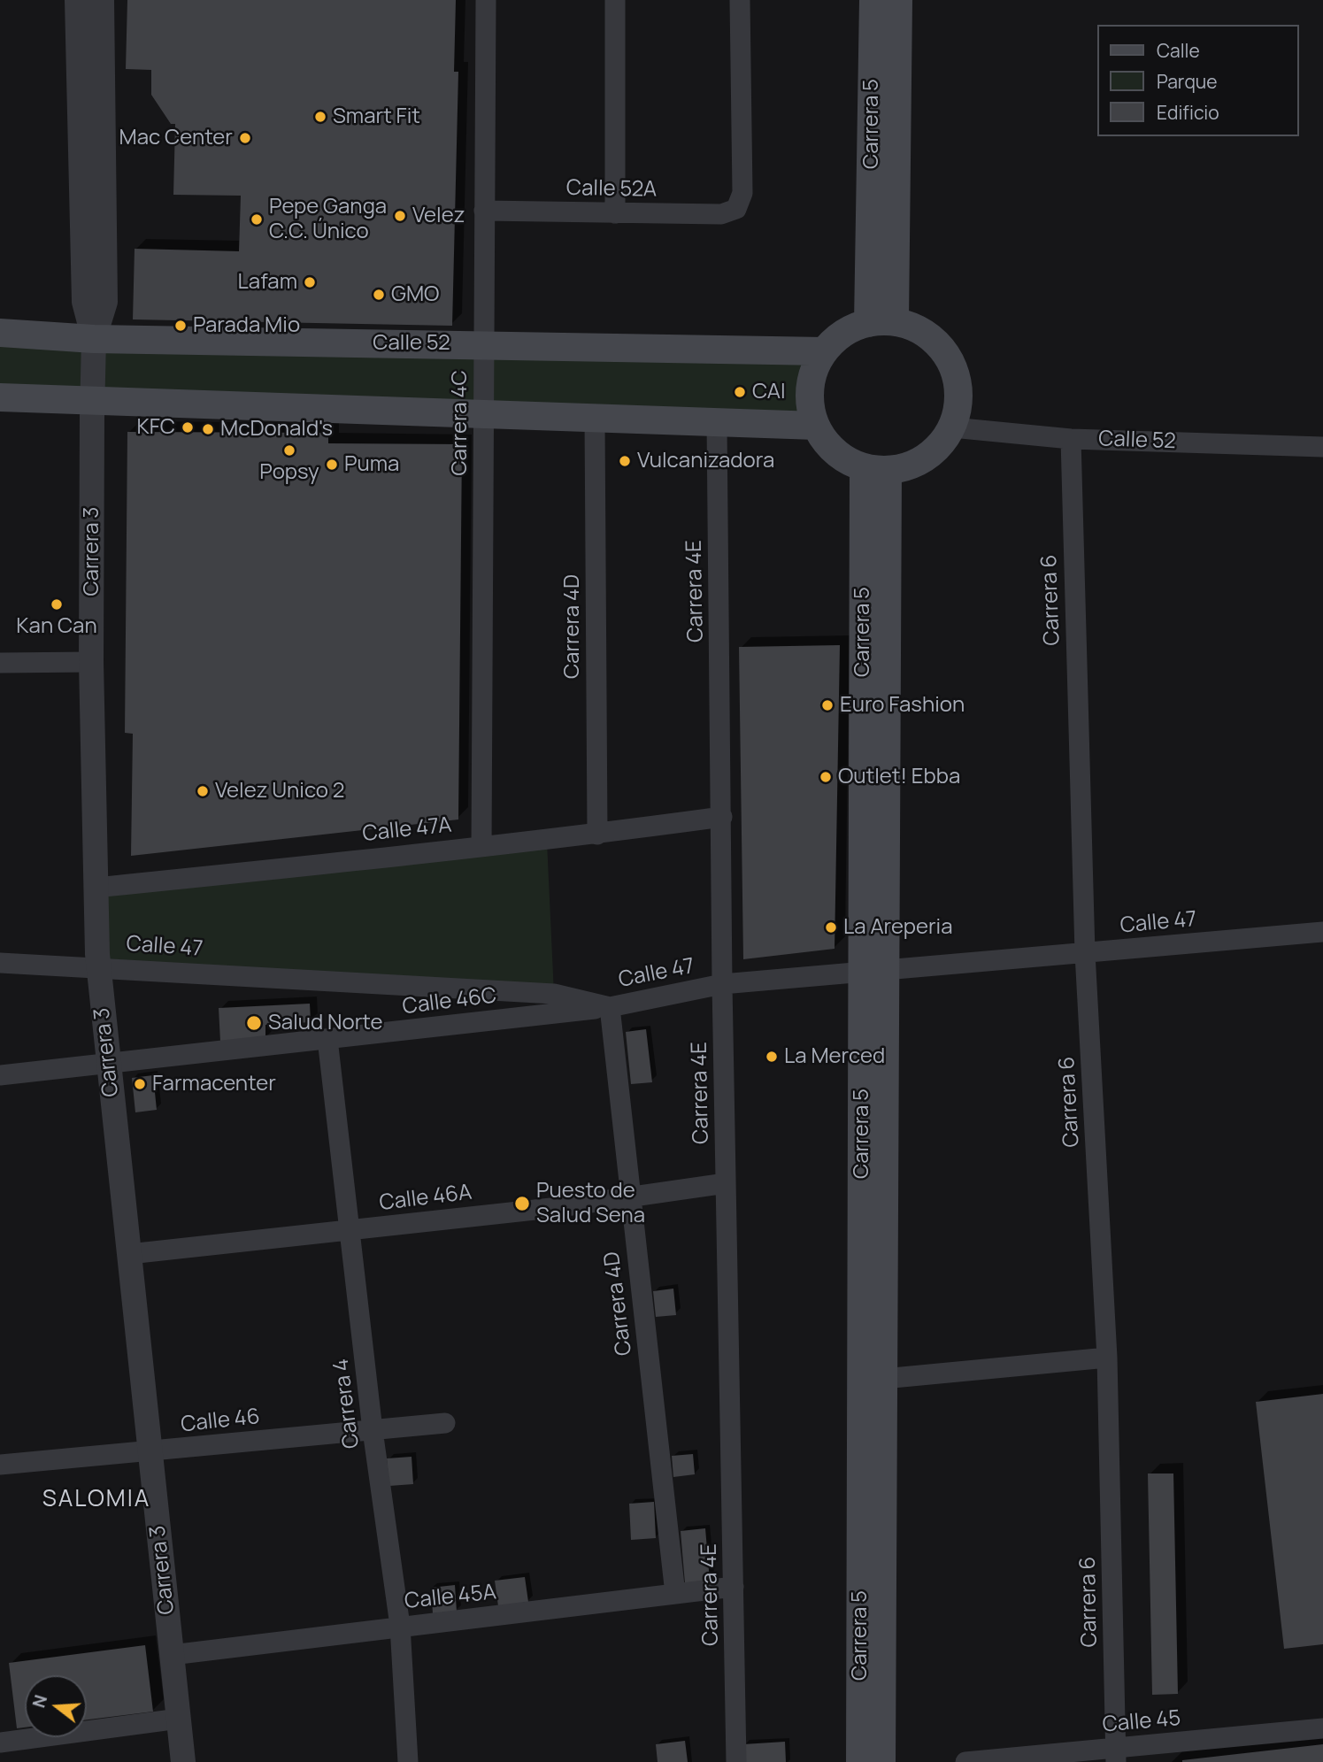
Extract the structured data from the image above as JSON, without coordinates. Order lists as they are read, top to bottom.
{
  "streets": {
    "main road": ["Carrera 5", "Calle 52"],
    "street": [
      "Calle 52A",
      "Carrera 4C",
      "Carrera 3",
      "Carrera 4E",
      "Carrera 6",
      "Carrera 4D",
      "Calle 47A",
      "Calle 47",
      "Calle 46C",
      "Calle 46A",
      "Carrera 4",
      "Calle 46",
      "Calle 45A",
      "Calle 45"
    ]
  },
  "crossings": [
    ["Carrera 5", "Calle 52"],
    ["Carrera 5", "Calle 47"],
    ["Calle 52A", "Carrera 4C"],
    ["Calle 52", "Carrera 4C"],
    ["Calle 52", "Carrera 3"],
    ["Calle 52", "Carrera 6"],
    ["Carrera 4C", "Calle 47A"],
    ["Carrera 3", "Calle 47A"],
    ["Carrera 3", "Calle 47"],
    ["Carrera 3", "Calle 46C"],
    ["Carrera 3", "Calle 46A"],
    ["Carrera 3", "Calle 46"],
    ["Carrera 3", "Calle 45A"],
    ["Carrera 4E", "Calle 47A"],
    ["Carrera 4E", "Calle 47"],
    ["Carrera 4E", "Calle 46A"],
    ["Carrera 4E", "Calle 45A"],
    ["Carrera 6", "Calle 47"],
    ["Carrera 6", "Calle 45"],
    ["Carrera 4D", "Calle 47A"],
    ["Carrera 4D", "Calle 47"],
    ["Carrera 4D", "Calle 46C"],
    ["Carrera 4D", "Calle 46A"],
    ["Carrera 4D", "Calle 45A"],
    ["Calle 47", "Calle 46C"],
    ["Calle 46C", "Carrera 4"],
    ["Calle 46A", "Carrera 4"],
    ["Carrera 4", "Calle 46"],
    ["Carrera 4", "Calle 45A"]
  ],
  "districts": ["SALOMIA"],
  "places": [
    "Smart Fit",
    "Mac Center",
    "Velez",
    "Pepe Ganga C.C. Único",
    "Lafam",
    "GMO",
    "Parada Mio",
    "CAI",
    "KFC",
    "McDonald's",
    "Popsy",
    "Vulcanizadora",
    "Puma",
    "Kan Can",
    "Euro Fashion",
    "Outlet! Ebba",
    "Velez Unico 2",
    "La Areperia",
    "Salud Norte",
    "La Merced",
    "Farmacenter",
    "Puesto de Salud Sena"
  ],
  "legend": ["Calle", "Parque", "Edificio"],
  "north": "left"
}
